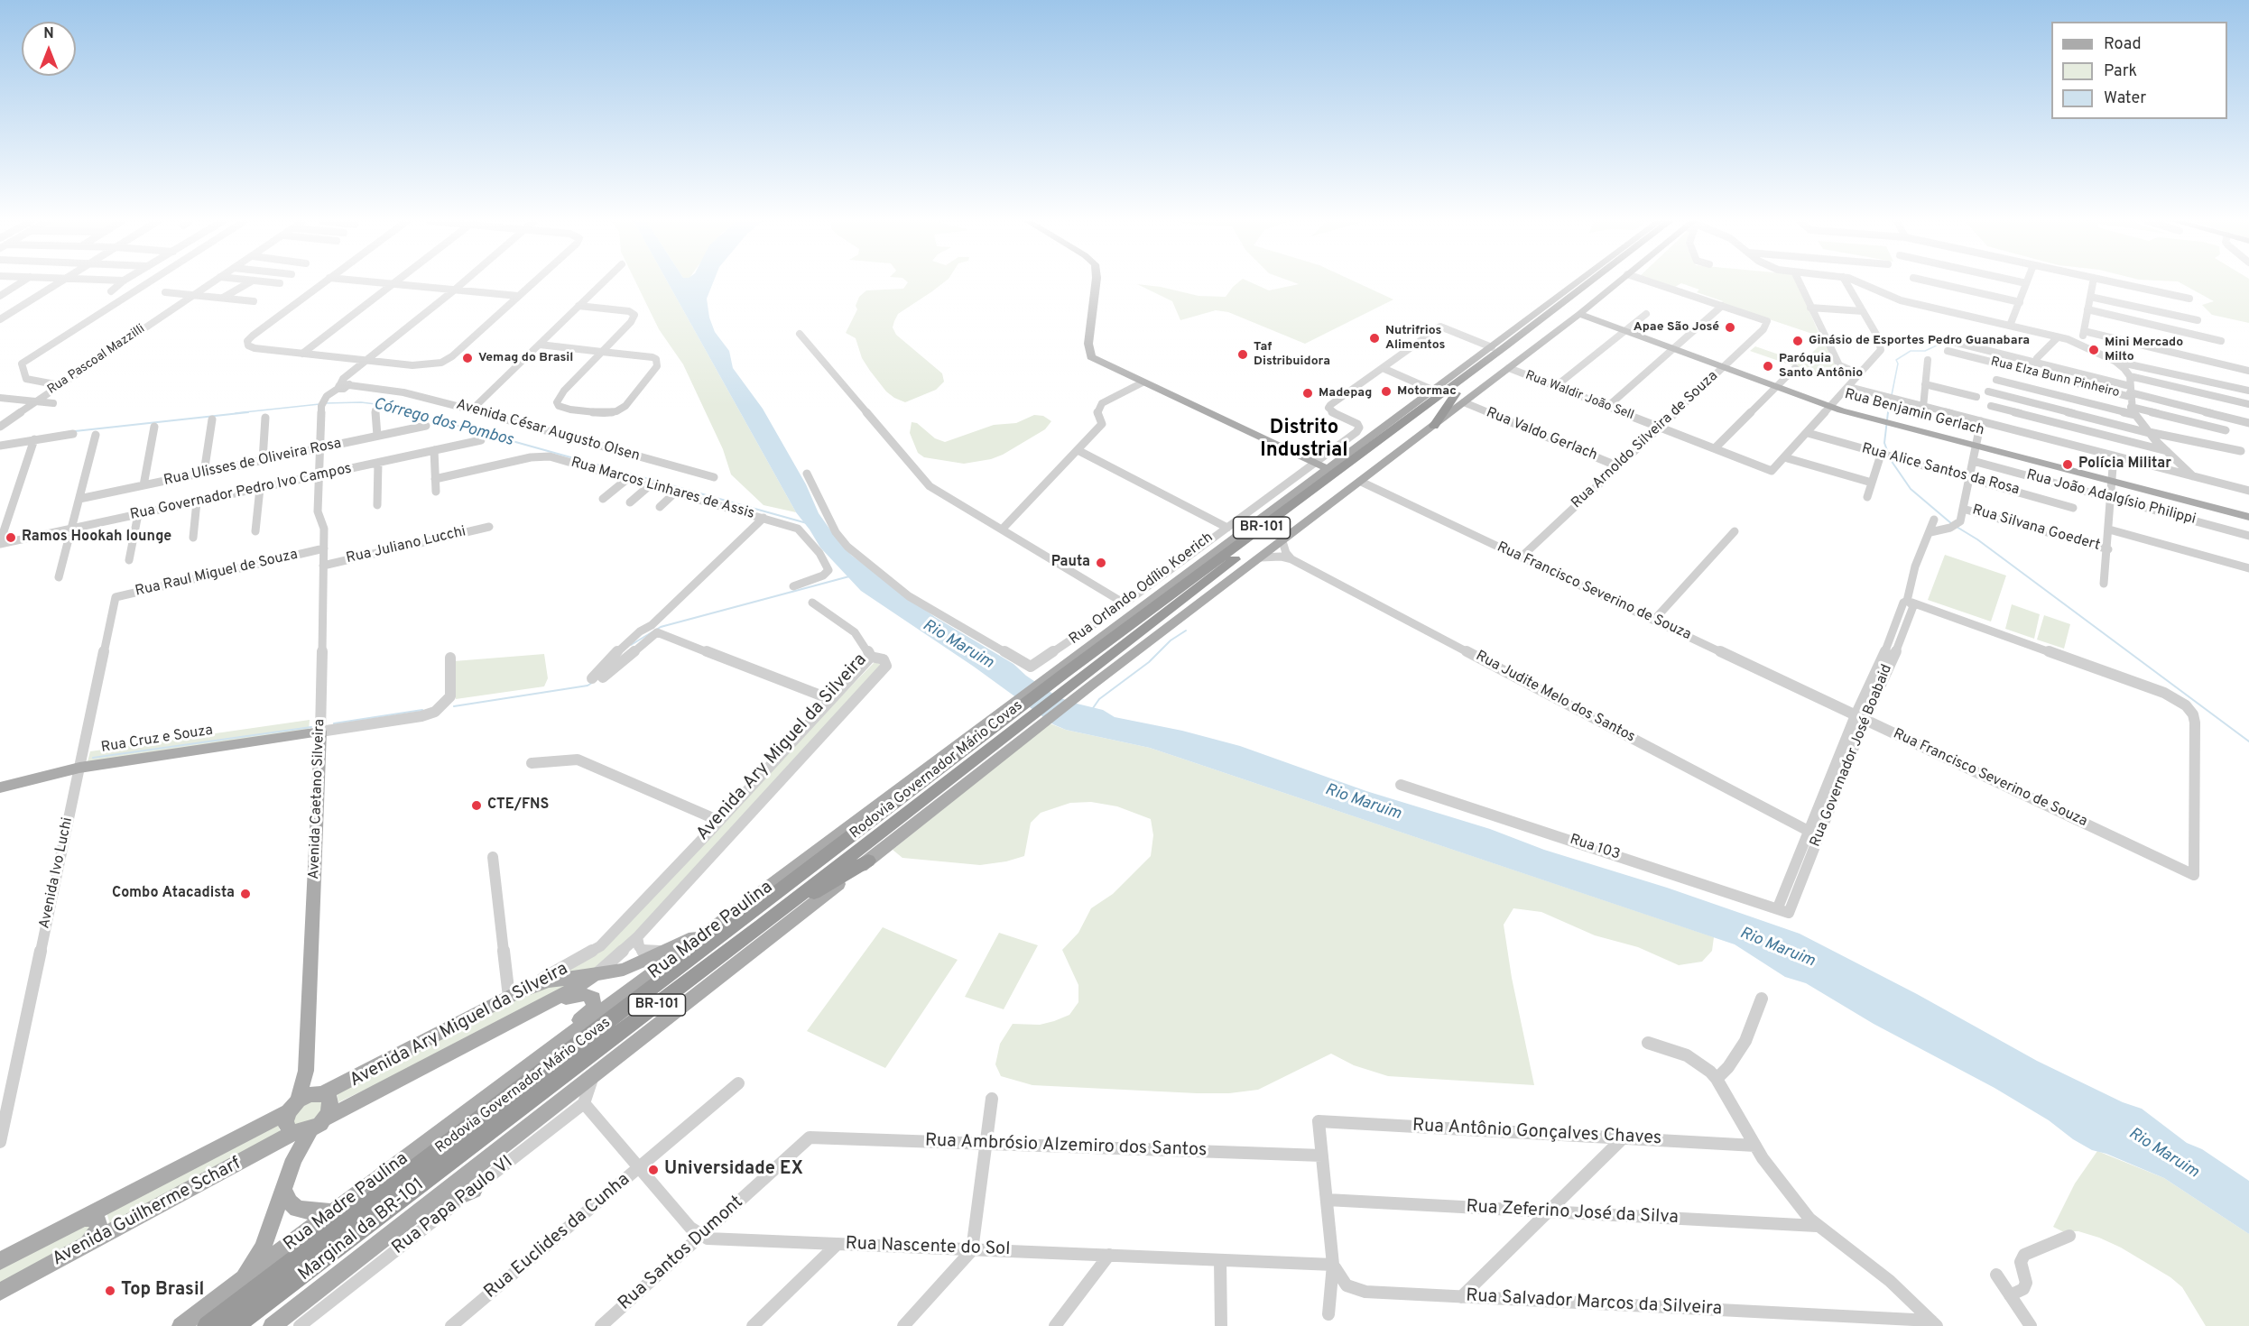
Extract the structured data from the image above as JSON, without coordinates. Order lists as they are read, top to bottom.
{
  "streets": {
    "highway": ["BR-101", "Rodovia Governador Mário Covas"],
    "main road": [
      "Rua Benjamin Gerlach",
      "Rua Orlando Odílio Koerich",
      "Rua Cruz e Souza",
      "Avenida Ary Miguel da Silveira",
      "Avenida Caetano Silveira",
      "Rua Madre Paulina",
      "Avenida Guilherme Scharf",
      "Marginal da BR-101"
    ],
    "street": [
      "Rua Pascoal Mazzilli",
      "Rua Elza Bunn Pinheiro",
      "Rua Waldir João Sell",
      "Avenida César Augusto Olsen",
      "Rua Valdo Gerlach",
      "Rua Arnoldo Silveira de Souza",
      "Rua Ulisses de Oliveira Rosa",
      "Rua Alice Santos da Rosa",
      "Rua Marcos Linhares de Assis",
      "Rua Governador Pedro Ivo Campos",
      "Rua João Adalgísio Philippi",
      "Rua Silvana Goedert",
      "Rua Juliano Lucchi",
      "Rua Raul Miguel de Souza",
      "Rua Francisco Severino de Souza",
      "Rua Judite Melo dos Santos",
      "Rua Governador José Boabaid",
      "Rua 103",
      "Avenida Ivo Luchi",
      "Rua Antônio Gonçalves Chaves",
      "Rua Ambrósio Alzemiro dos Santos",
      "Rua Papa Paulo VI",
      "Rua Zeferino José da Silva",
      "Rua Euclides da Cunha",
      "Rua Nascente do Sol",
      "Rua Santos Dumont",
      "Rua Salvador Marcos da Silveira"
    ]
  },
  "crossings": [
    ["Rua Waldir João Sell", "Rua Arnoldo Silveira de Souza"],
    ["Rua Waldir João Sell", "Marginal da BR-101"],
    ["Rua Benjamin Gerlach", "Rua Arnoldo Silveira de Souza"],
    ["Rua Benjamin Gerlach", "Marginal da BR-101"],
    ["Avenida César Augusto Olsen", "Avenida Caetano Silveira"],
    ["Rua Valdo Gerlach", "Rua Arnoldo Silveira de Souza"],
    ["Rua Valdo Gerlach", "Marginal da BR-101"],
    ["Rua Arnoldo Silveira de Souza", "Rua Francisco Severino de Souza"],
    ["Rua Ulisses de Oliveira Rosa", "Avenida Caetano Silveira"],
    ["Rua Governador Pedro Ivo Campos", "Avenida Caetano Silveira"],
    ["Rua Juliano Lucchi", "Avenida Caetano Silveira"],
    ["Rua Raul Miguel de Souza", "Avenida Caetano Silveira"],
    ["Rua Raul Miguel de Souza", "Avenida Ivo Luchi"],
    ["Rua Orlando Odílio Koerich", "Rodovia Governador Mário Covas"],
    ["Rua Francisco Severino de Souza", "Rua Governador José Boabaid"],
    ["Rua Francisco Severino de Souza", "Marginal da BR-101"],
    ["Rua Judite Melo dos Santos", "Rua Governador José Boabaid"],
    ["Rua Judite Melo dos Santos", "Marginal da BR-101"],
    ["Rua Cruz e Souza", "Avenida Caetano Silveira"],
    ["Rua Cruz e Souza", "Avenida Ivo Luchi"],
    ["Avenida Ary Miguel da Silveira", "Avenida Caetano Silveira"],
    ["Avenida Ary Miguel da Silveira", "Avenida Guilherme Scharf"],
    ["Rua Governador José Boabaid", "Rua 103"],
    ["Rodovia Governador Mário Covas", "Rua Madre Paulina"],
    ["Rodovia Governador Mário Covas", "Marginal da BR-101"],
    ["Avenida Caetano Silveira", "Avenida Guilherme Scharf"],
    ["Rua Antônio Gonçalves Chaves", "Rua Ambrósio Alzemiro dos Santos"],
    ["Rua Ambrósio Alzemiro dos Santos", "Rua Santos Dumont"],
    ["Rua Nascente do Sol", "Rua Santos Dumont"],
    ["Rua Nascente do Sol", "Rua Salvador Marcos da Silveira"]
  ],
  "districts": ["Distrito Industrial"],
  "water": ["Córrego dos Pombos", "Rio Maruim"],
  "places": [
    "Apae São José",
    "Nutrifrios Alimentos",
    "Ginásio de Esportes Pedro Guanabara",
    "Mini Mercado Milto",
    "Taf Distribuidora",
    "Vemag do Brasil",
    "Paróquia Santo Antônio",
    "Motormac",
    "Madepag",
    "Polícia Militar",
    "Ramos Hookah lounge",
    "Pauta",
    "CTE/FNS",
    "Combo Atacadista",
    "Universidade EX",
    "Top Brasil"
  ],
  "legend": ["Road", "Park", "Water"],
  "north": "top"
}
